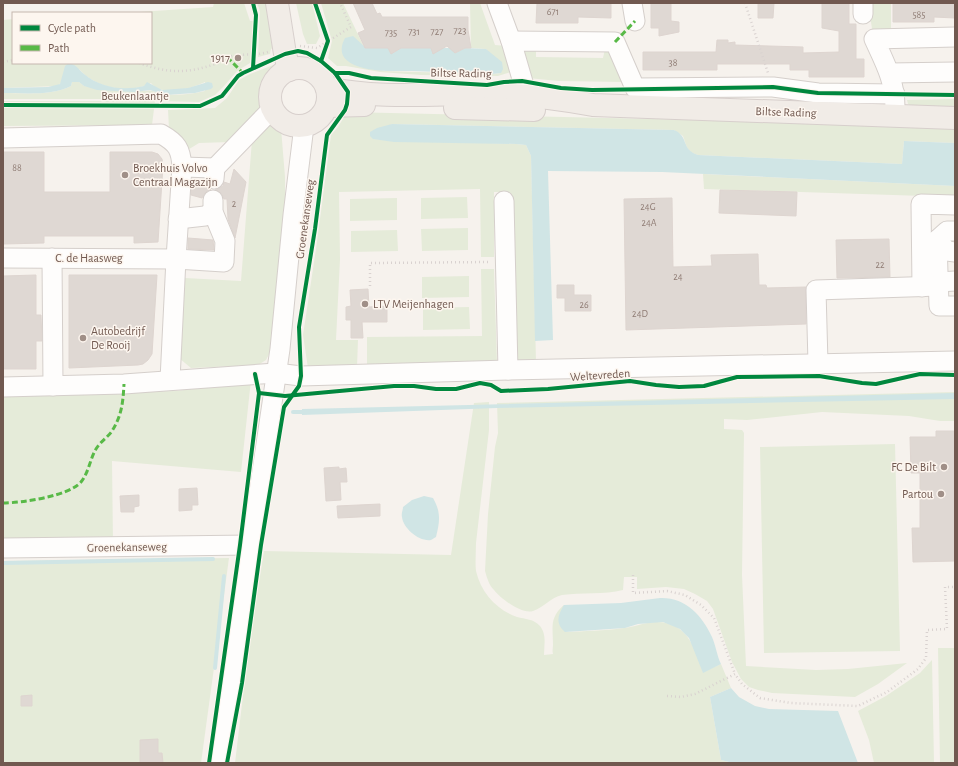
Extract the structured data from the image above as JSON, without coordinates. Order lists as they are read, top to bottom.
{
  "streets": {
    "main road": ["Biltse Rading"],
    "street": ["Groenekanseweg", "C. de Haasweg", "Weltevreden"],
    "cycle path": ["Beukenlaantje"]
  },
  "crossings": [
    ["Biltse Rading", "Groenekanseweg"],
    ["Groenekanseweg", "Weltevreden"]
  ],
  "places": [
    "1917",
    "Broekhuis Volvo Centraal Magazijn",
    "LTV Meijenhagen",
    "Autobedrijf De Rooij",
    "FC De Bilt",
    "Partou"
  ],
  "house_numbers": [
    "671",
    "585",
    "723",
    "731",
    "727",
    "735",
    "38",
    "88",
    "2",
    "24G",
    "24A",
    "22",
    "24",
    "26",
    "24D"
  ],
  "legend": ["Cycle path", "Path"]
}
